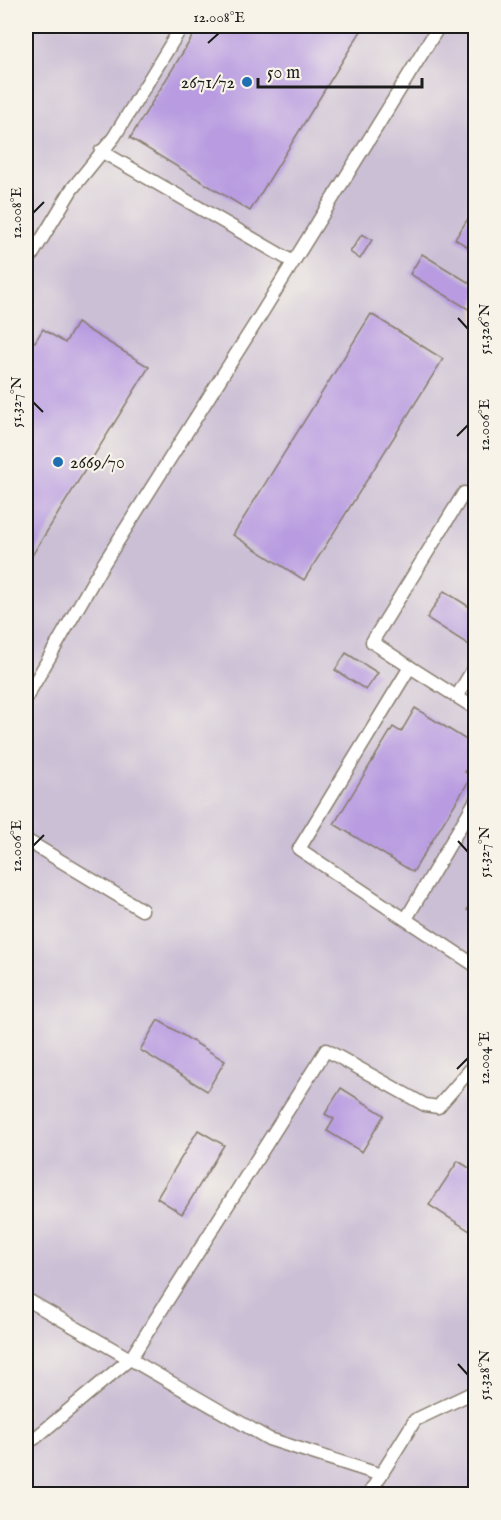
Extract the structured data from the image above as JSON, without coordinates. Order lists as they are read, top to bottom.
{
  "places": ["2671/72", "2669/70"],
  "scale_bar": "50 m",
  "coordinates": [
    "12.008°E",
    "51.326°N",
    "51.327°N",
    "12.006°E",
    "12.004°E",
    "51.328°N"
  ]
}
